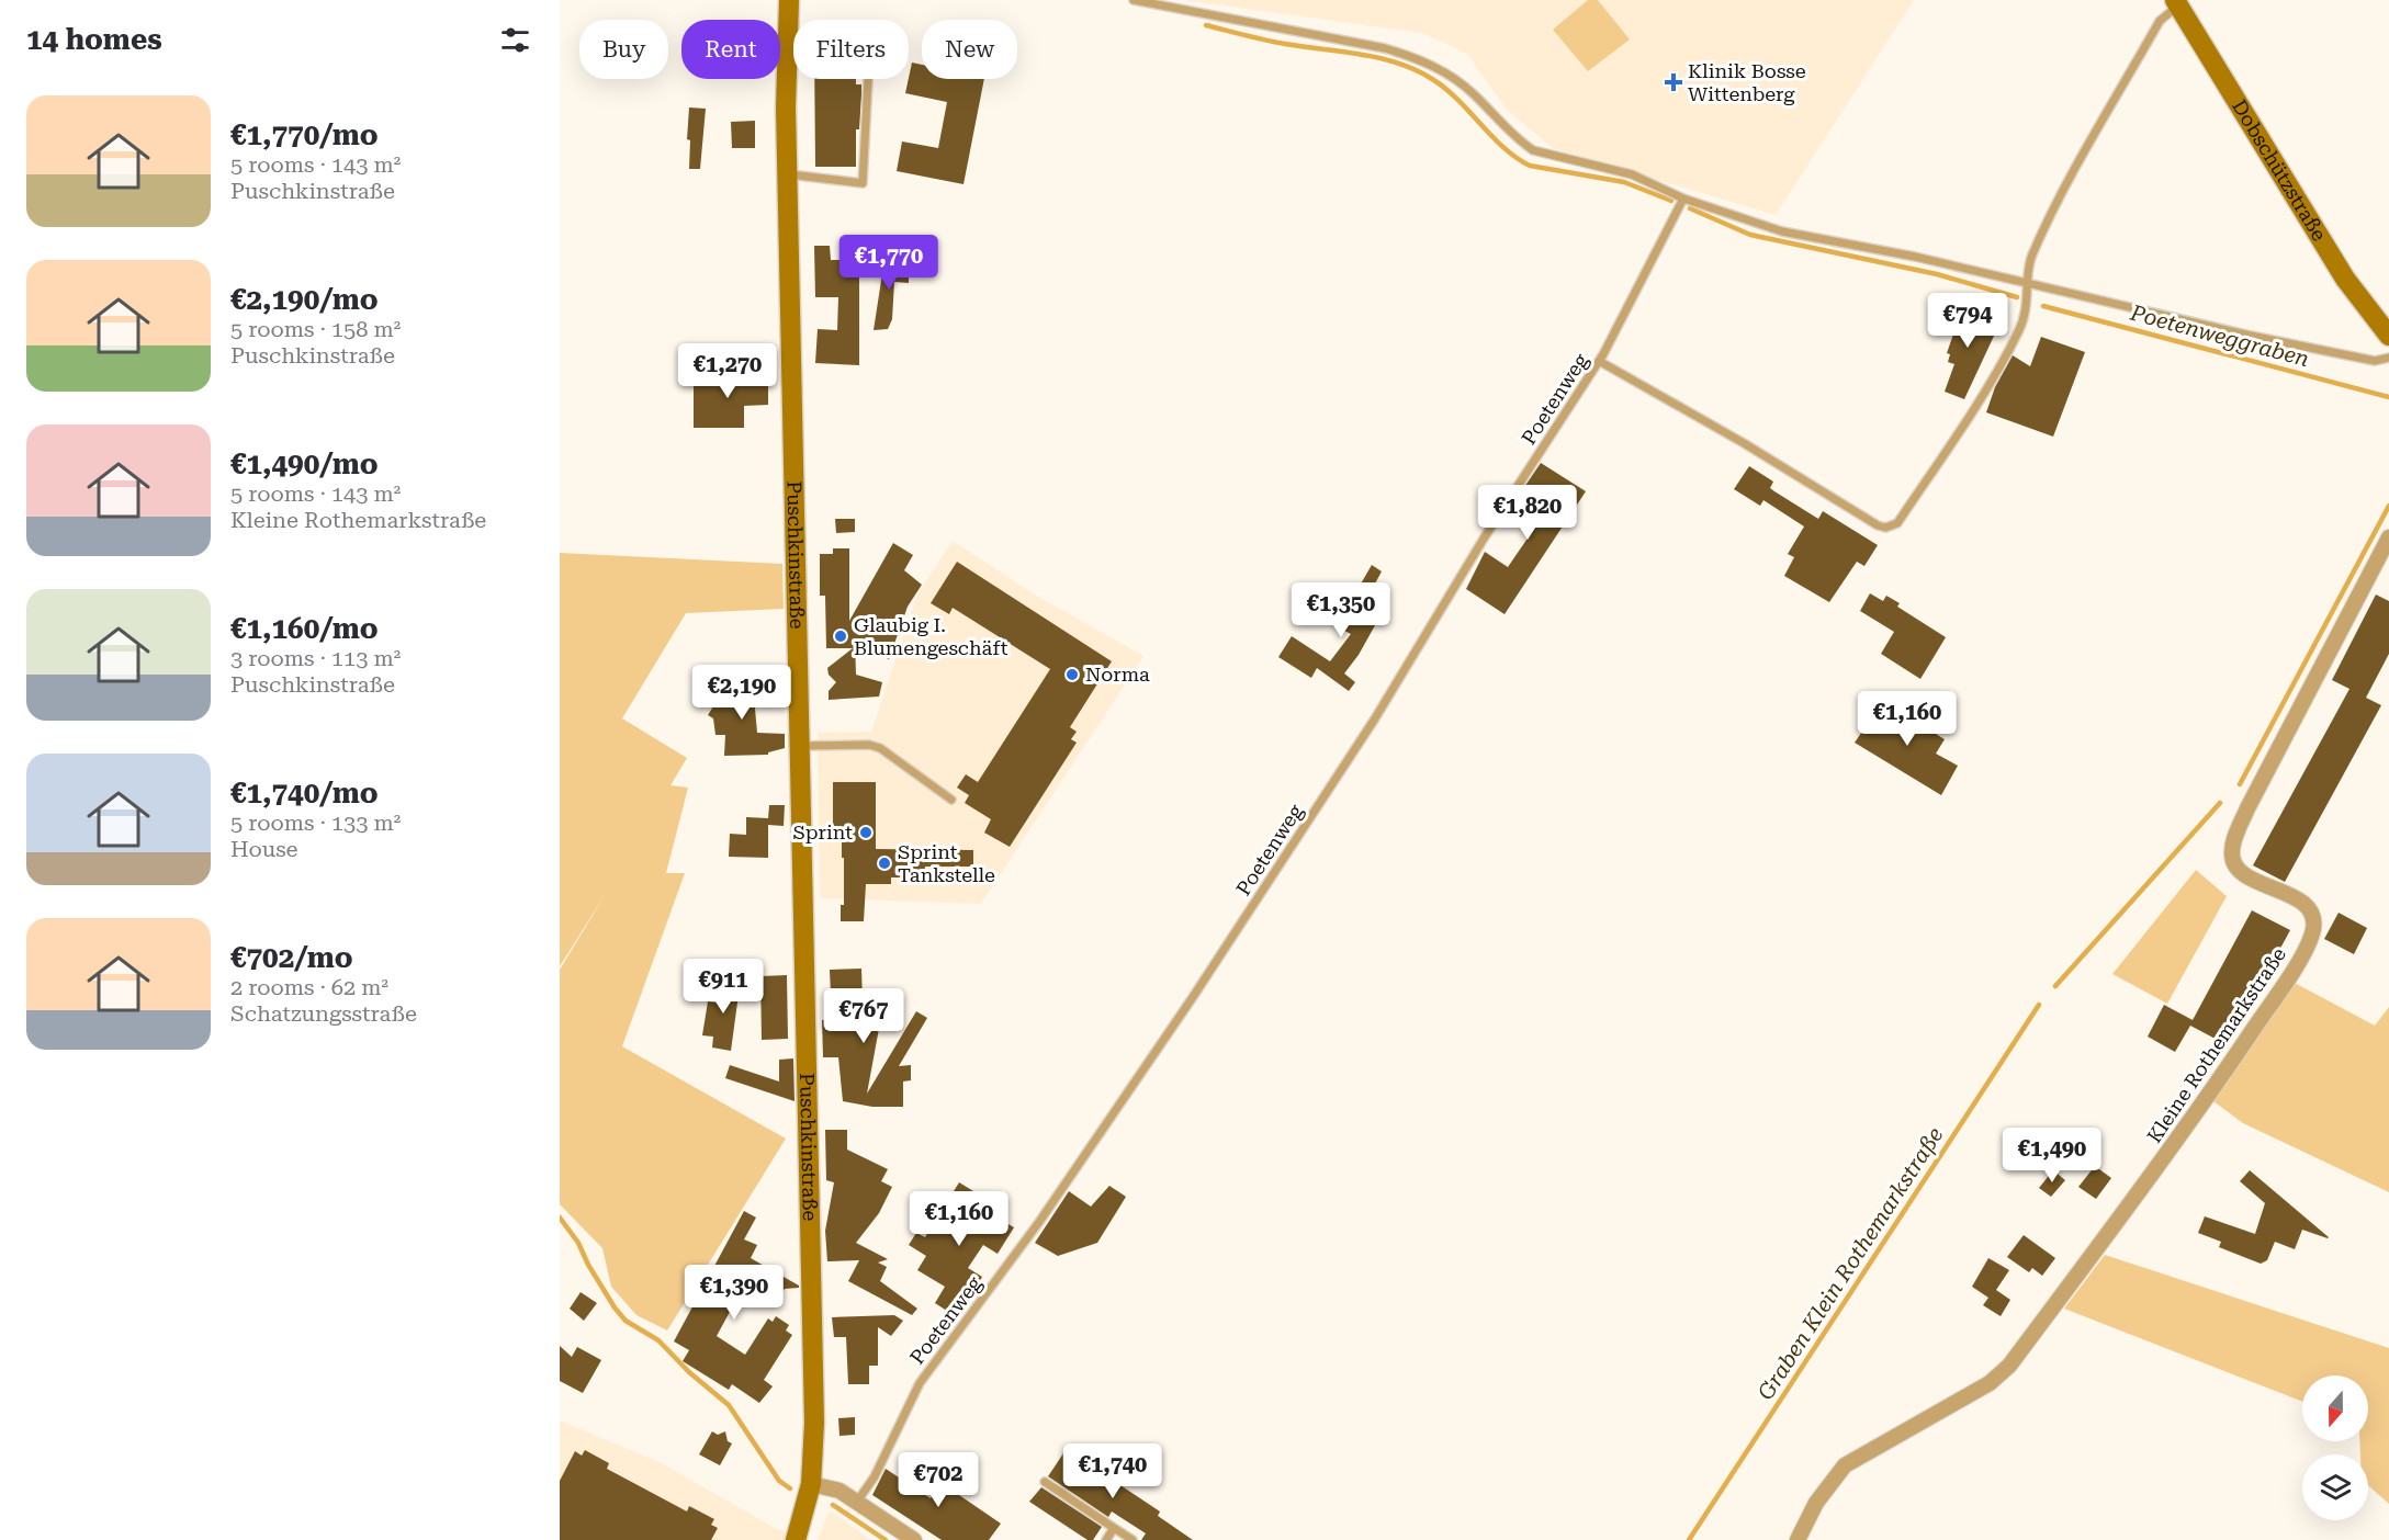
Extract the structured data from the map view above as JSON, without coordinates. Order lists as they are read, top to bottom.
{
  "streets": {
    "main road": ["Dobschützstraße", "Puschkinstraße"],
    "street": ["Kleine Rothemarkstraße"],
    "lane": ["Poetenweg"]
  },
  "water": ["Poetenweggraben", "Graben Klein Rothemarkstraße"],
  "places": {
    "health": ["Klinik Bosse Wittenberg"],
    "other": [
      "Glaubig I. Blumengeschäft",
      "Norma",
      "Sprint",
      "Sprint Tankstelle"
    ]
  },
  "north": "bottom",
  "page": {
    "heading": "14 homes",
    "chip": [
      "Buy",
      "Rent",
      "Filters",
      "New"
    ],
    "list": [
      {
        "name": "€1,770/mo",
        "note": "5 rooms · 143 m² · Puschkinstraße"
      },
      {
        "name": "€2,190/mo",
        "note": "5 rooms · 158 m² · Puschkinstraße"
      },
      {
        "name": "€1,490/mo",
        "note": "5 rooms · 143 m² · Kleine Rothemarkstraße"
      },
      {
        "name": "€1,160/mo",
        "note": "3 rooms · 113 m² · Puschkinstraße"
      },
      {
        "name": "€1,740/mo",
        "note": "5 rooms · 133 m² · House"
      },
      {
        "name": "€702/mo",
        "note": "2 rooms · 62 m² · Schatzungsstraße"
      }
    ],
    "price": [
      "€1,770",
      "€794",
      "€1,270",
      "€1,820",
      "€1,350",
      "€2,190",
      "€1,160",
      "€911",
      "€767",
      "€1,490",
      "€1,160",
      "€1,390",
      "€1,740",
      "€702"
    ]
  }
}
